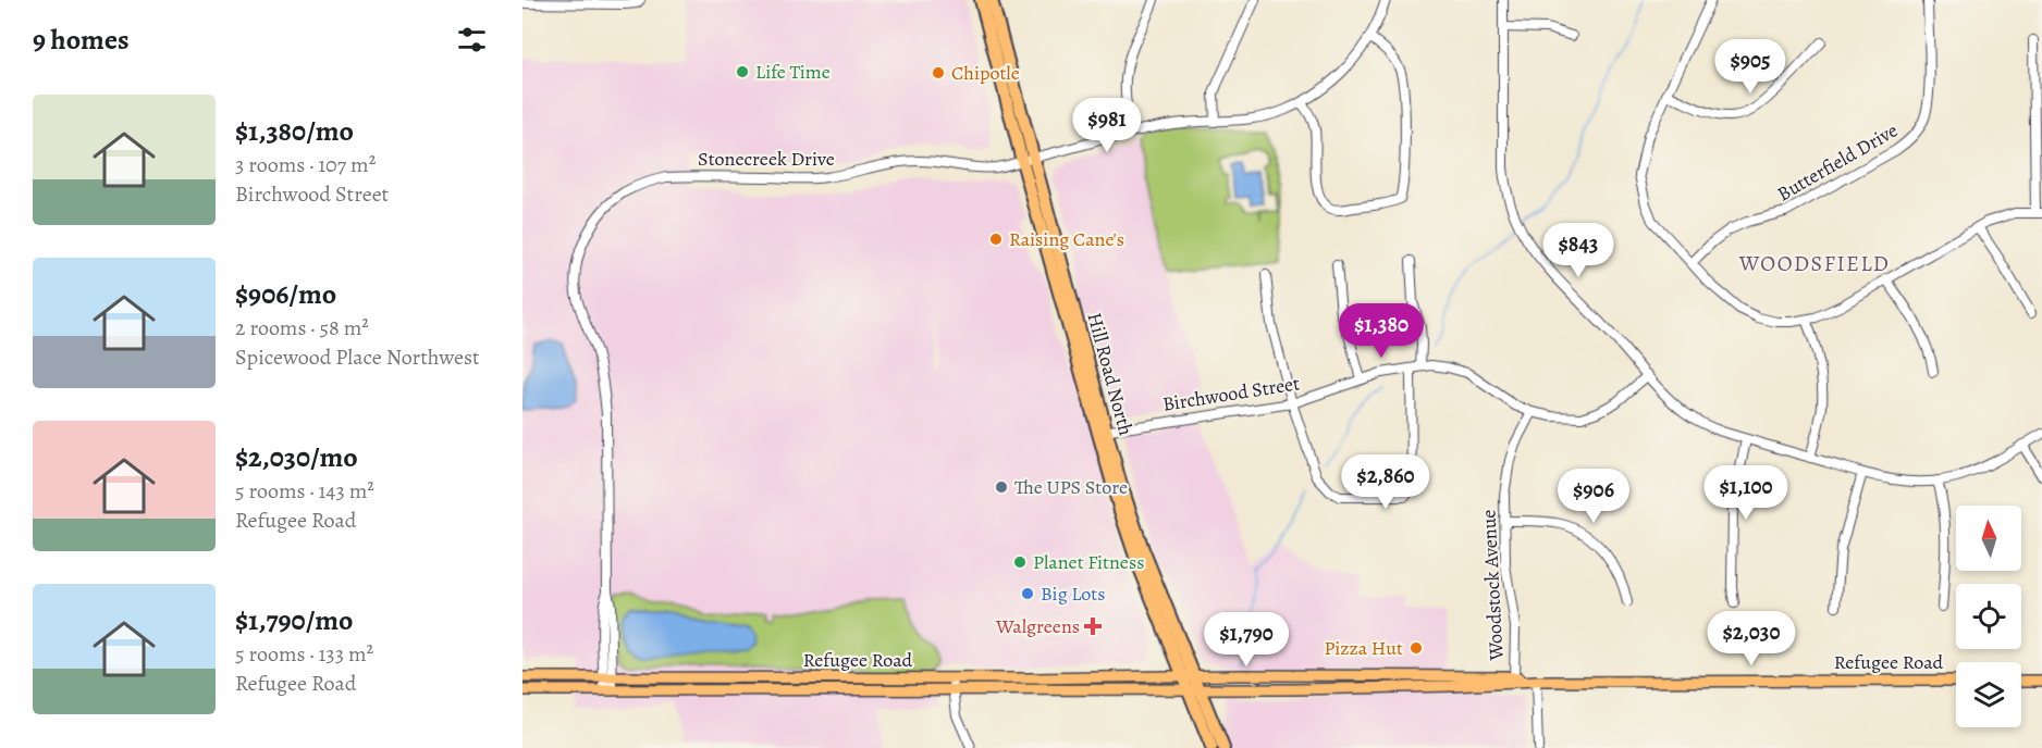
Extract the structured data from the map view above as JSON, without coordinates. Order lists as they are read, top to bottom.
{
  "streets": {
    "highway": ["Hill Road North"],
    "main road": ["Refugee Road"],
    "street": [
      "Stonecreek Drive",
      "Butterfield Drive",
      "Birchwood Street",
      "Woodstock Avenue"
    ]
  },
  "crossings": [
    ["Stonecreek Drive", "Hill Road North"],
    ["Stonecreek Drive", "Refugee Road"],
    ["Hill Road North", "Birchwood Street"],
    ["Hill Road North", "Refugee Road"],
    ["Birchwood Street", "Woodstock Avenue"],
    ["Woodstock Avenue", "Refugee Road"]
  ],
  "districts": ["WOODSFIELD"],
  "places": {
    "other": [
      "Life Time",
      "Chipotle",
      "Raising Cane's",
      "The UPS Store",
      "Planet Fitness",
      "Big Lots",
      "Pizza Hut"
    ],
    "health": ["Walgreens"]
  },
  "north": "top",
  "page": {
    "heading": "9 homes",
    "price": [
      "$905",
      "$981",
      "$843",
      "$1,380",
      "$2,860",
      "$1,100",
      "$906",
      "$2,030",
      "$1,790"
    ],
    "list": [
      {
        "name": "$1,380/mo",
        "note": "3 rooms · 107 m² · Birchwood Street"
      },
      {
        "name": "$906/mo",
        "note": "2 rooms · 58 m² · Spicewood Place Northwest"
      },
      {
        "name": "$2,030/mo",
        "note": "5 rooms · 143 m² · Refugee Road"
      },
      {
        "name": "$1,790/mo",
        "note": "5 rooms · 133 m² · Refugee Road"
      }
    ]
  }
}
